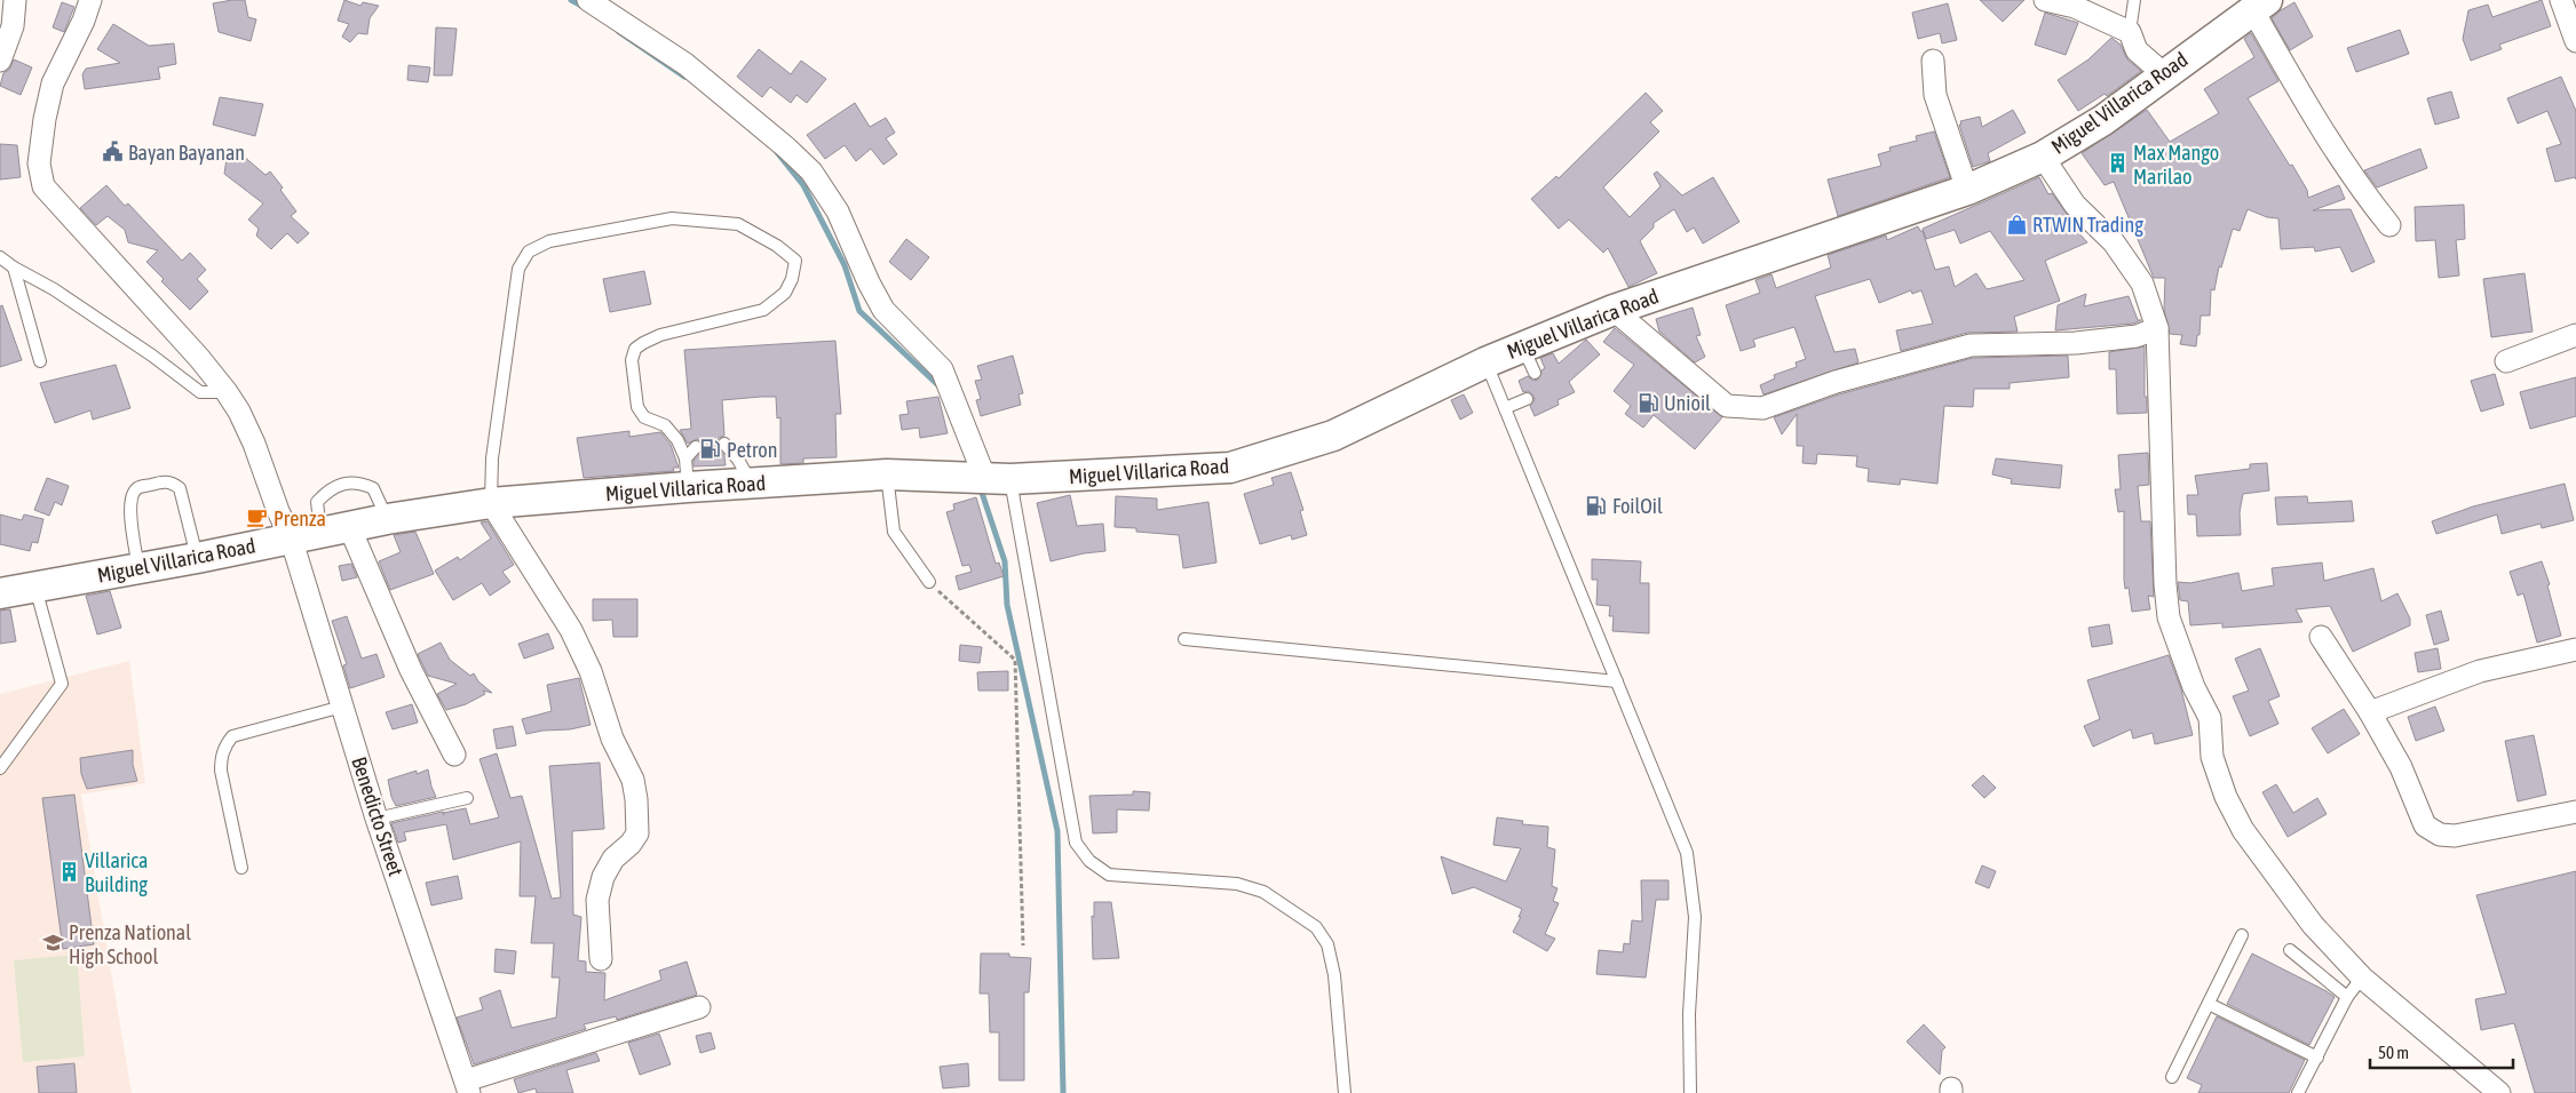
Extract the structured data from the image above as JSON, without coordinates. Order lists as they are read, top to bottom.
{
  "streets": {
    "main road": ["Miguel Villarica Road"],
    "street": ["Benedicto Street"]
  },
  "crossings": [
    ["Miguel Villarica Road", "Benedicto Street"]
  ],
  "places": {
    "public building": ["Bayan Bayanan"],
    "building": ["Max Mango Marilao", "Villarica Building"],
    "shop": ["RTWIN Trading"],
    "fuel station": ["Unioil", "Petron", "FoilOil"],
    "cafe": ["Prenza"],
    "school or university": ["Prenza National High School"]
  },
  "scale_bar": "50 m"
}
